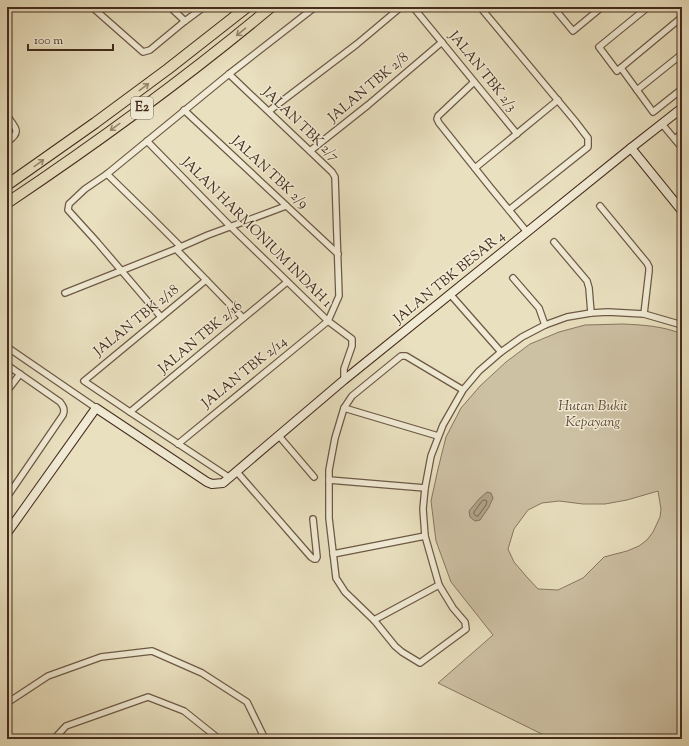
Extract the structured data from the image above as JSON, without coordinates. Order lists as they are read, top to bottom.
{
  "streets": {
    "highway": ["E2"],
    "street": [
      "JALAN TBK 2/3",
      "JALAN TBK 2/8",
      "JALAN TBK 2/7",
      "JALAN TBK 2/9",
      "JALAN HARMONIUM INDAH 1",
      "JALAN TBK BESAR 4",
      "JALAN TBK 2/18",
      "JALAN TBK 2/16",
      "JALAN TBK 2/14"
    ]
  },
  "crossings": [
    ["JALAN TBK 2/3", "JALAN TBK 2/8"],
    ["JALAN TBK 2/8", "JALAN TBK 2/7"],
    ["JALAN TBK 2/7", "JALAN TBK 2/9"],
    ["JALAN TBK 2/7", "JALAN HARMONIUM INDAH 1"],
    ["JALAN TBK 2/7", "JALAN TBK 2/14"],
    ["JALAN HARMONIUM INDAH 1", "JALAN TBK BESAR 4"],
    ["JALAN HARMONIUM INDAH 1", "JALAN TBK 2/16"],
    ["JALAN HARMONIUM INDAH 1", "JALAN TBK 2/14"],
    ["JALAN TBK 2/18", "JALAN TBK 2/16"]
  ],
  "parks": ["Hutan Bukit Kepayang"],
  "scale_bar": "100 m"
}
